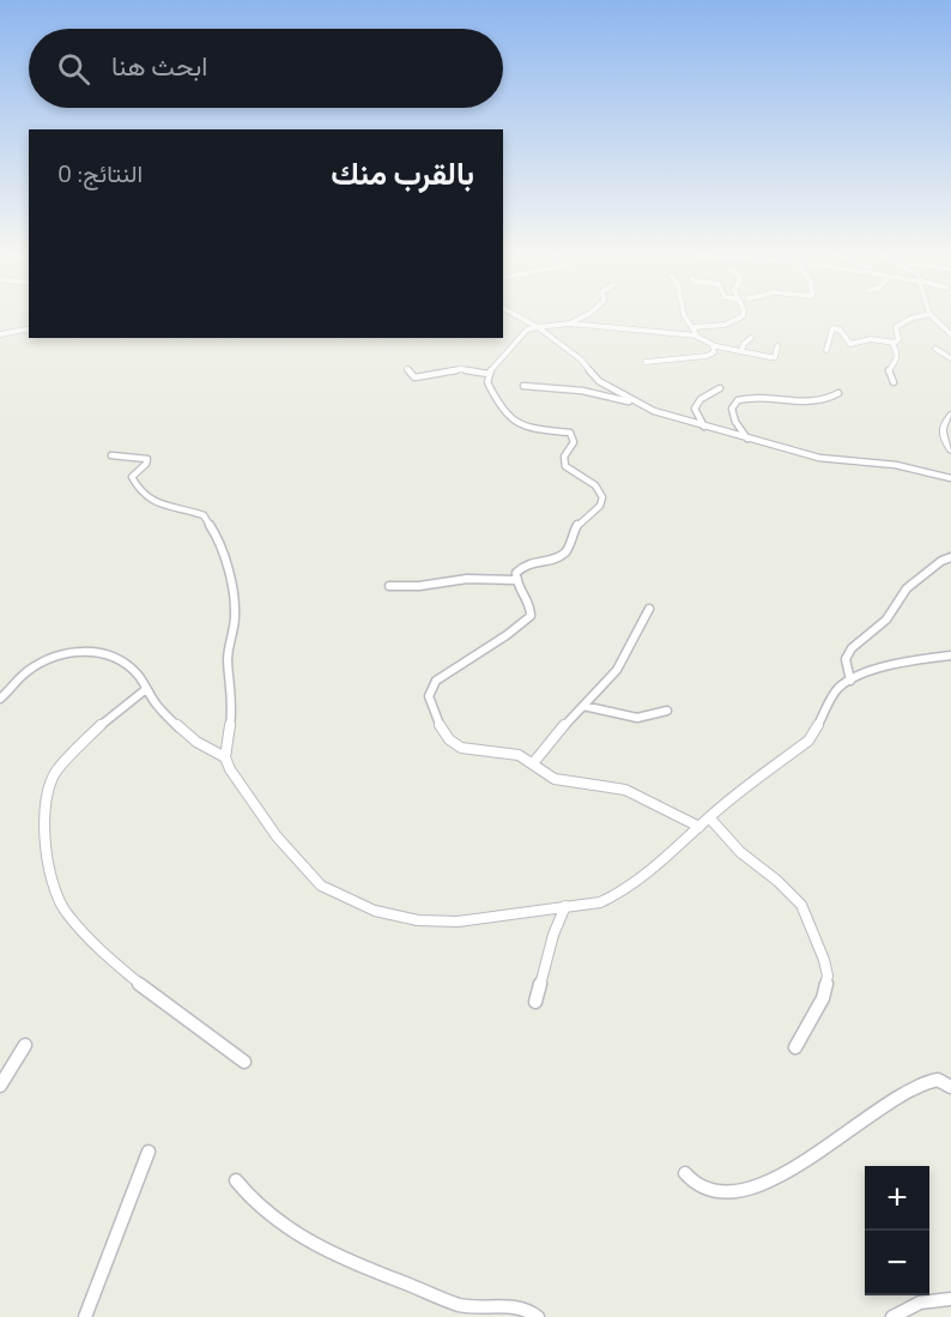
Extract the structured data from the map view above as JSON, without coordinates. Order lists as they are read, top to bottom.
{
  "page": {
    "search": "ابحث هنا",
    "heading": ["بالقرب منك", "النتائج: 0"],
    "map_buttons": ["+", "−"]
  }
}
